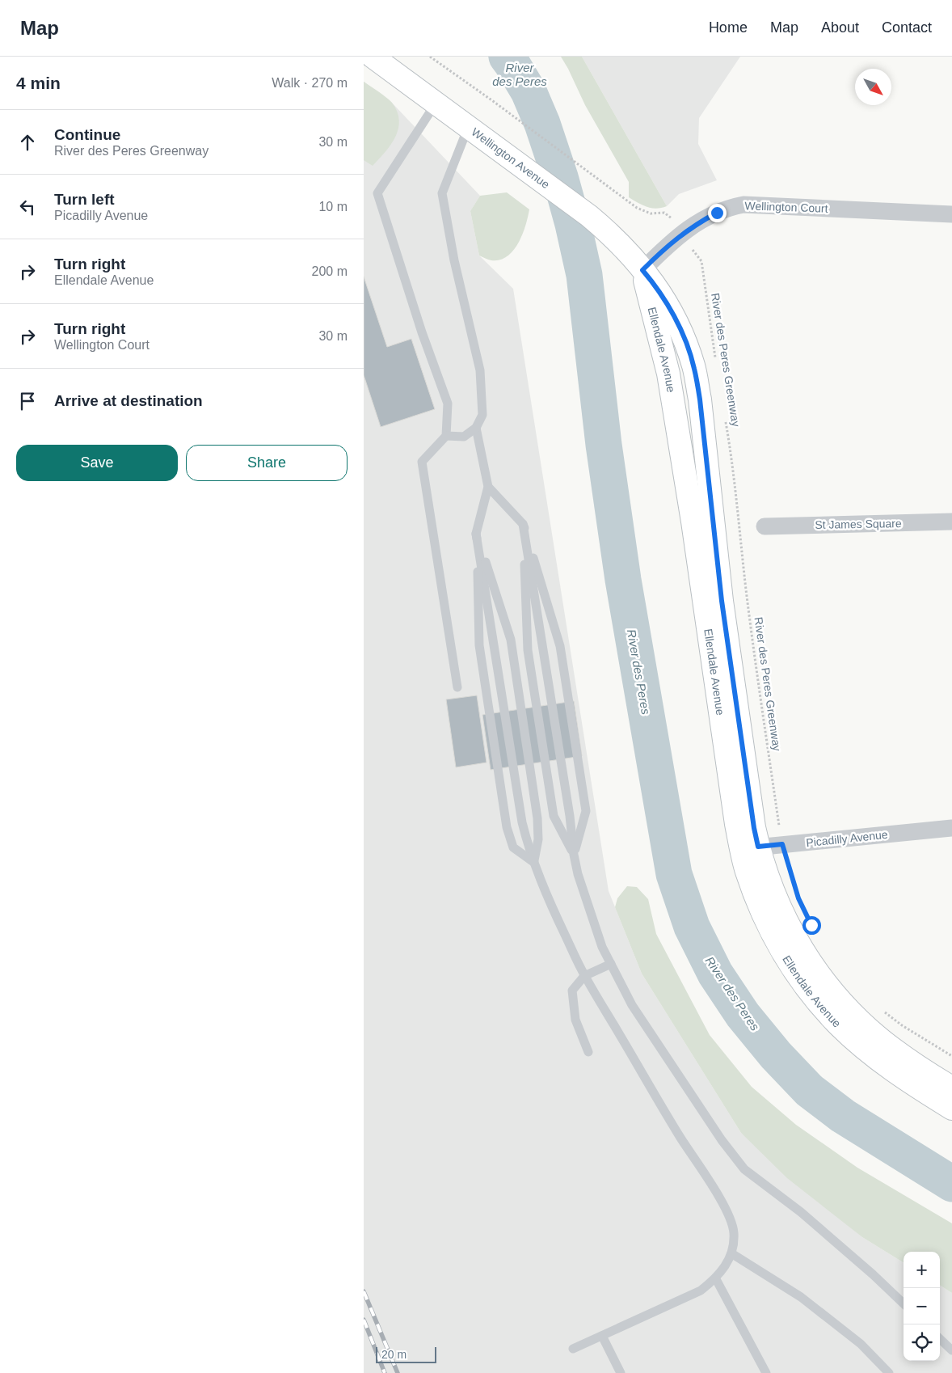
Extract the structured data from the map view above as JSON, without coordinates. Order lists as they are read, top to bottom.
{
  "streets": {
    "main road": ["Wellington Avenue", "Ellendale Avenue"],
    "street": ["Wellington Court", "St James Square", "Picadilly Avenue"],
    "path": ["River des Peres Greenway"]
  },
  "crossings": [
    ["Wellington Avenue", "Wellington Court"],
    ["Wellington Avenue", "Ellendale Avenue"],
    ["Wellington Court", "Ellendale Avenue"],
    ["Ellendale Avenue", "Picadilly Avenue"],
    ["River des Peres Greenway", "Picadilly Avenue"]
  ],
  "water": ["River des Peres"],
  "scale_bar": "20 m",
  "north": "bottom right",
  "page": {
    "header": "Map",
    "nav": [
      "Home",
      "Map",
      "About",
      "Contact"
    ],
    "heading": ["4 min", "Walk · 270 m"],
    "list": [
      ["Continue", "River des Peres Greenway", "30 m"],
      ["Turn left", "Picadilly Avenue", "10 m"],
      ["Turn right", "Ellendale Avenue", "200 m"],
      ["Turn right", "Wellington Court", "30 m"],
      "Arrive at destination"
    ],
    "buttons": ["Save", "Share"],
    "map_buttons": ["+", "−"],
    "scale": "20 m"
  }
}
